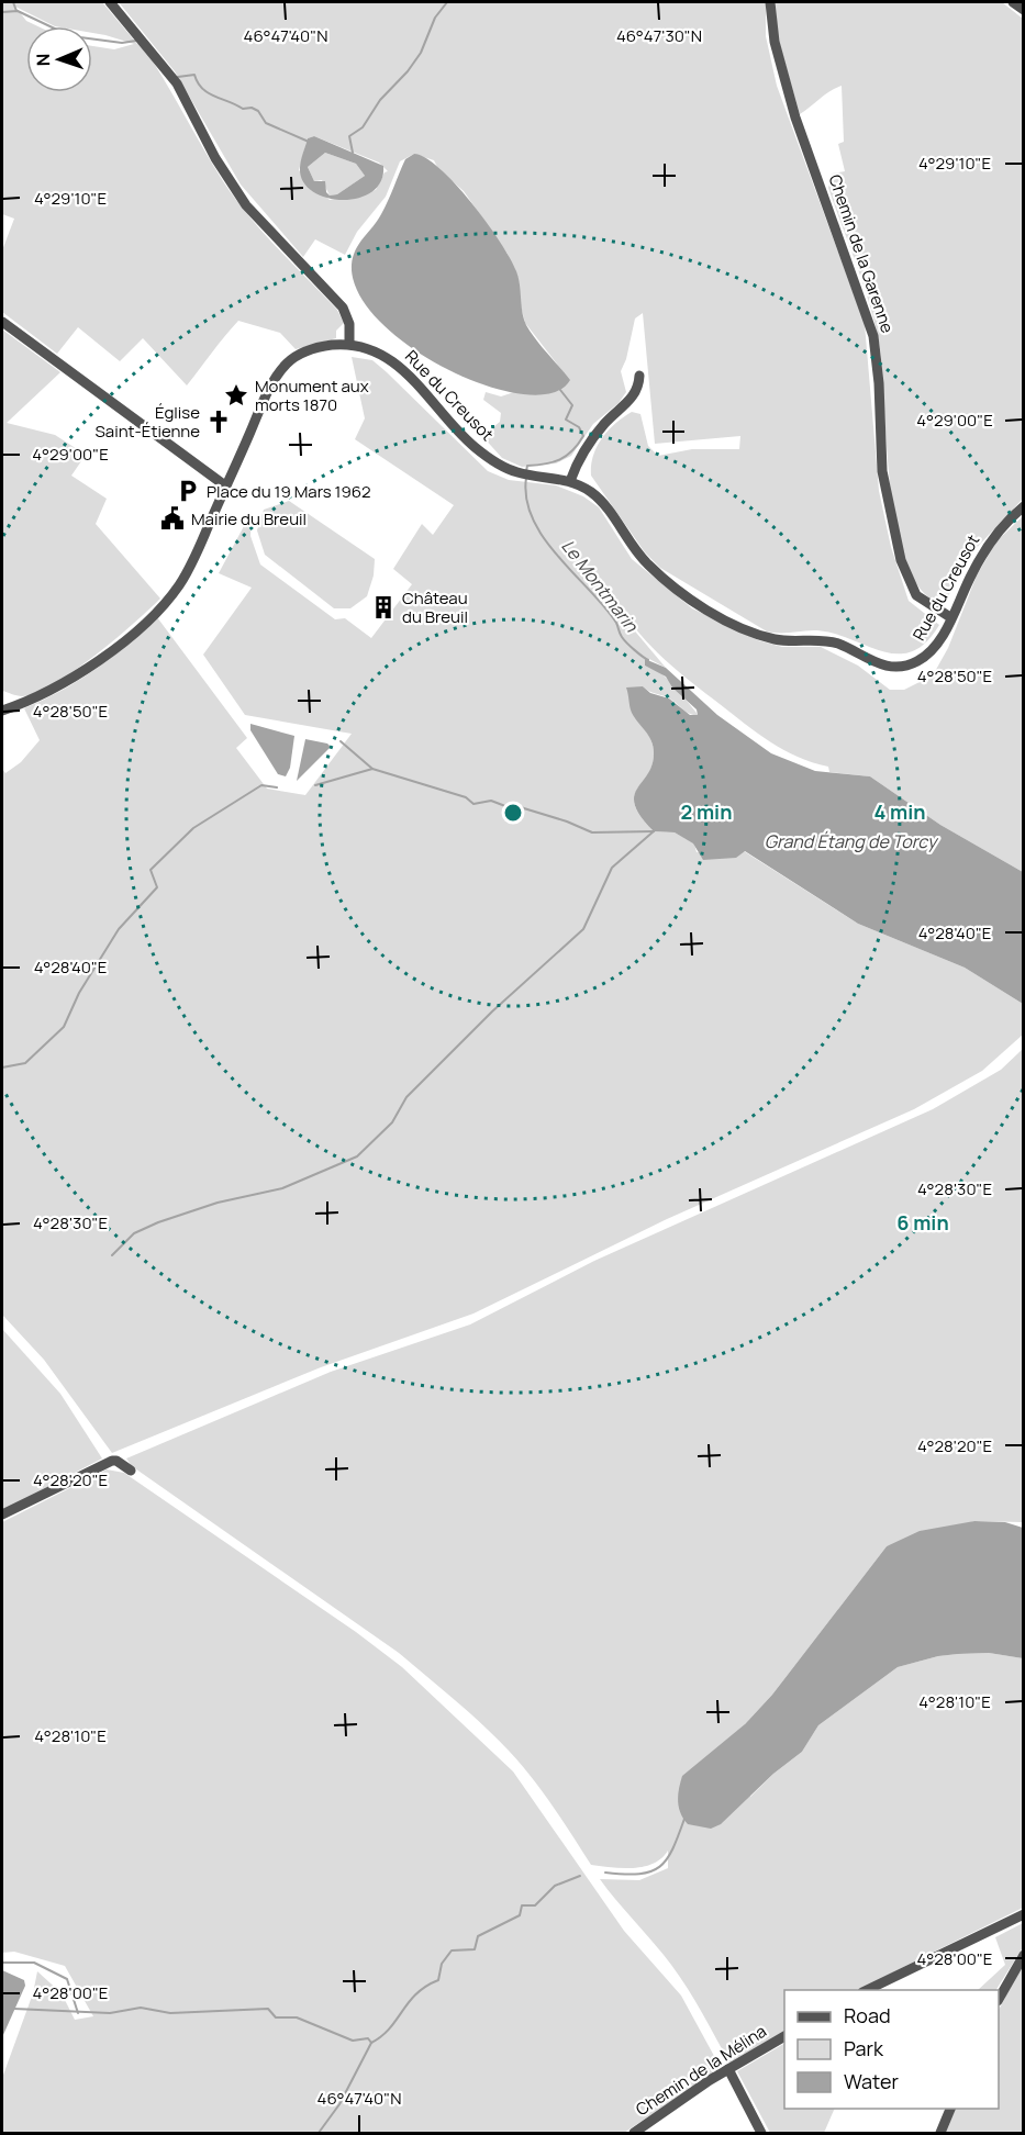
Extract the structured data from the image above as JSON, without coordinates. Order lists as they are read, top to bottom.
{
  "streets": {
    "street": ["Chemin de la Garenne", "Rue du Creusot", "Chemin de la Mélina"]
  },
  "crossings": [
    ["Chemin de la Garenne", "Rue du Creusot"]
  ],
  "water": ["Le Montmarin", "Grand Étang de Torcy"],
  "places": {
    "place": ["Monument aux morts 1870"],
    "church": ["Église Saint-Étienne"],
    "parking": ["Place du 19 Mars 1962"],
    "public building": ["Mairie du Breuil"],
    "building": ["Château du Breuil"]
  },
  "legend": ["Road", "Park", "Water"],
  "north": "left",
  "coordinates": [
    "46°47'40\"N",
    "46°47'30\"N",
    "4°29'10\"E",
    "4°29'00\"E",
    "4°28'50\"E",
    "4°28'40\"E",
    "4°28'30\"E",
    "4°28'20\"E",
    "4°28'10\"E",
    "4°28'00\"E"
  ],
  "rings": ["2 min", "4 min", "6 min"]
}
